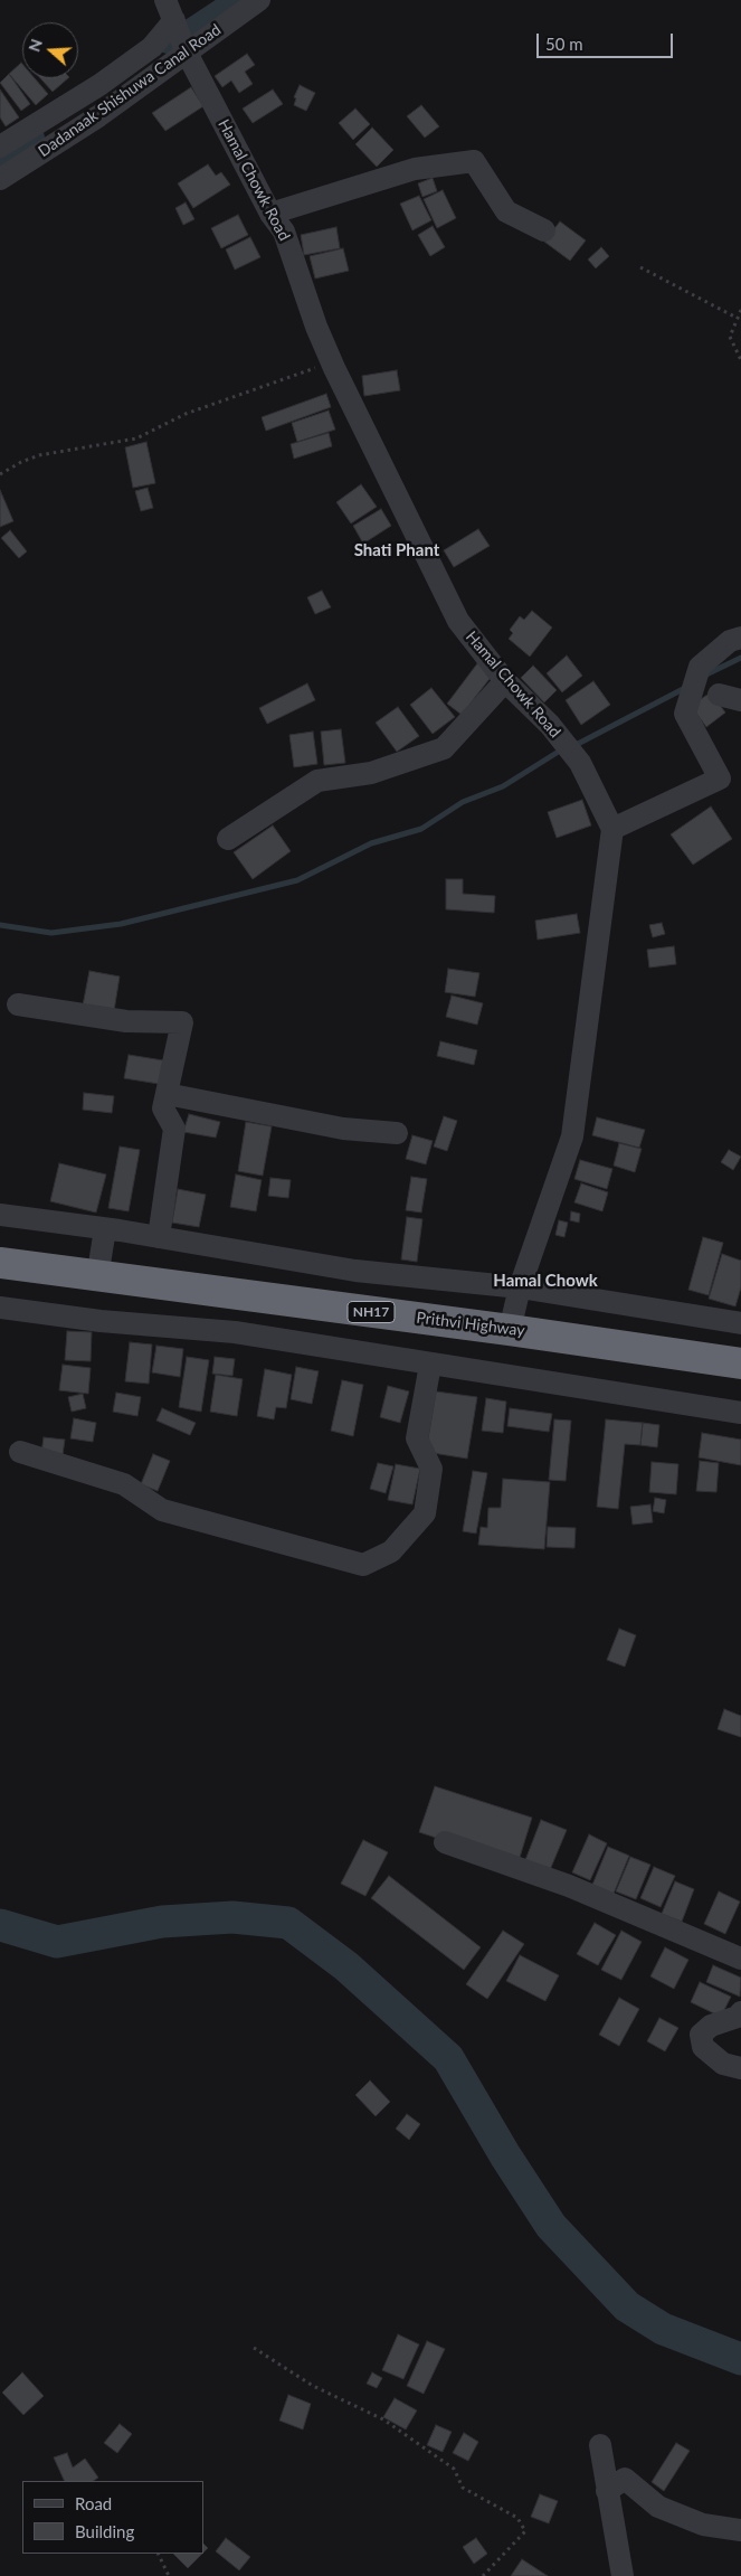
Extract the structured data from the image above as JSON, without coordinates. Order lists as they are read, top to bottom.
{
  "streets": {
    "highway": ["NH17", "Prithvi Highway"],
    "street": ["Dadanaak Shishuwa Canal Road", "Hamal Chowk Road"]
  },
  "crossings": [
    ["Dadanaak Shishuwa Canal Road", "Hamal Chowk Road"]
  ],
  "districts": ["Shati Phant", "Hamal Chowk"],
  "legend": ["Road", "Building"],
  "scale_bar": "50 m",
  "north": "left"
}
